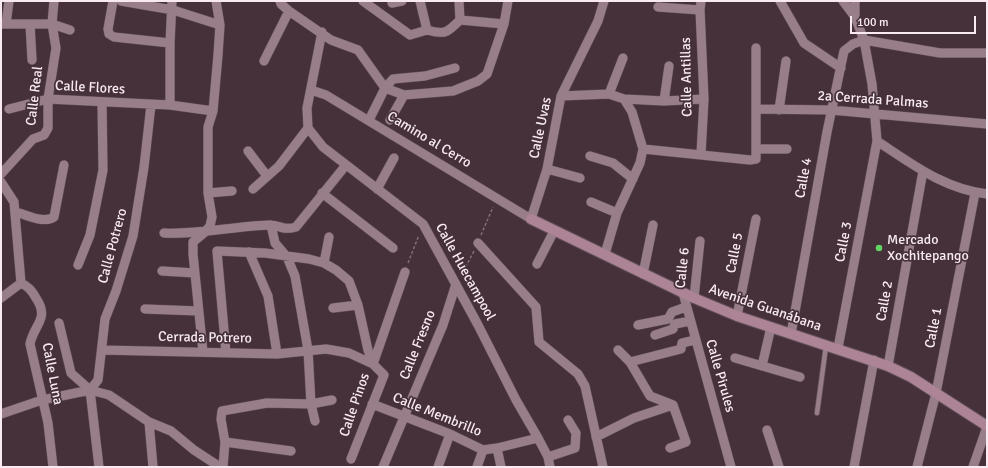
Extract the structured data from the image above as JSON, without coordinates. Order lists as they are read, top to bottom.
{
  "streets": {
    "street": [
      "Calle Antillas",
      "Calle Flores",
      "Calle Real",
      "2a Cerrada Palmas",
      "Calle Uvas",
      "Camino al Cerro",
      "Calle 4",
      "Calle 3",
      "Calle Potrero",
      "Calle 5",
      "Calle 6",
      "Calle Huecampool",
      "Calle 2",
      "Avenida Guanábana",
      "Calle 1",
      "Cerrada Potrero",
      "Calle Fresno",
      "Calle Luna",
      "Calle Pirules",
      "Calle Pinos",
      "Calle Membrillo"
    ]
  },
  "crossings": [
    ["Calle Flores", "Calle Real"],
    ["Calle Flores", "Calle Potrero"],
    ["2a Cerrada Palmas", "Calle 4"],
    ["2a Cerrada Palmas", "Calle 3"],
    ["Calle Uvas", "Camino al Cerro"],
    ["Calle Uvas", "Avenida Guanábana"],
    ["Camino al Cerro", "Avenida Guanábana"],
    ["Calle 4", "Calle 3"],
    ["Calle 4", "Avenida Guanábana"],
    ["Calle 3", "Avenida Guanábana"],
    ["Calle Potrero", "Cerrada Potrero"],
    ["Calle 5", "Avenida Guanábana"],
    ["Calle 6", "Avenida Guanábana"],
    ["Calle Huecampool", "Calle Fresno"],
    ["Calle Huecampool", "Calle Membrillo"],
    ["Calle 2", "Avenida Guanábana"],
    ["Avenida Guanábana", "Calle 1"],
    ["Avenida Guanábana", "Calle Pirules"],
    ["Cerrada Potrero", "Calle Pinos"],
    ["Calle Fresno", "Calle Membrillo"],
    ["Calle Pinos", "Calle Membrillo"]
  ],
  "places": ["Mercado Xochitepango"],
  "scale_bar": "100 m"
}
